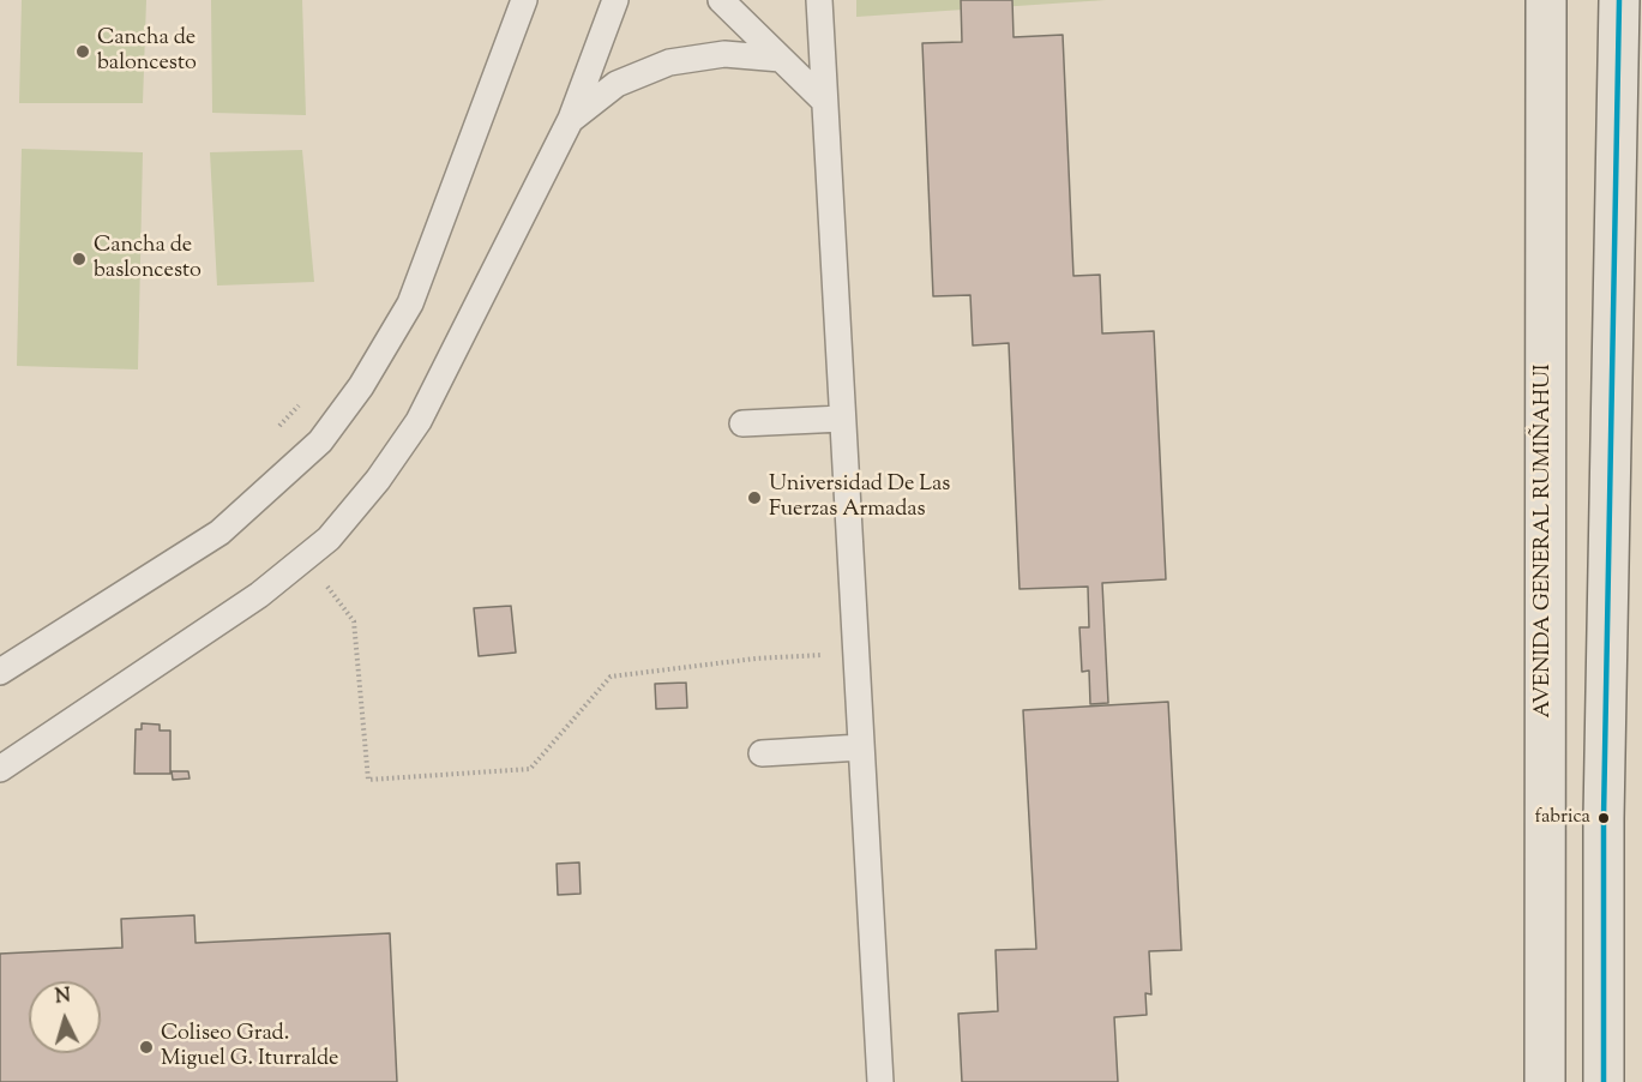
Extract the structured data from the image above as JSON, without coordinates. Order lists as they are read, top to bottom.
{
  "streets": {
    "highway": ["AVENIDA GENERAL RUMIÑAHUI"]
  },
  "places": [
    "Cancha de baloncesto",
    "Cancha de basloncesto",
    "Universidad De Las Fuerzas Armadas",
    "fabrica",
    "Coliseo Grad. Miguel G. Iturralde"
  ],
  "north": "top"
}
